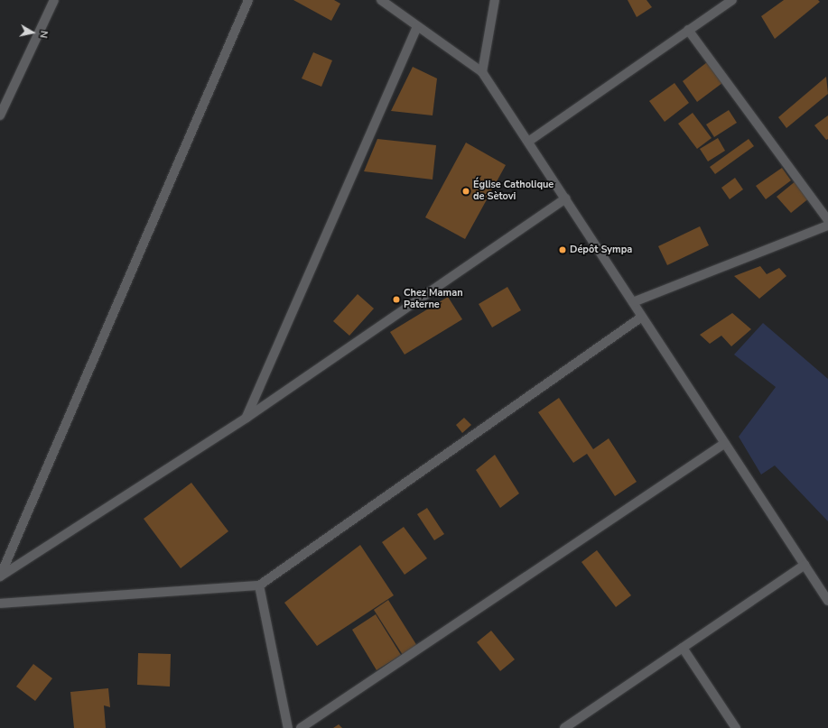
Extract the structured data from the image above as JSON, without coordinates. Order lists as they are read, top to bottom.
{
  "places": ["Église Catholique de Sètovi", "Dépôt Sympa", "Chez Maman Paterne"],
  "north": "right"
}
